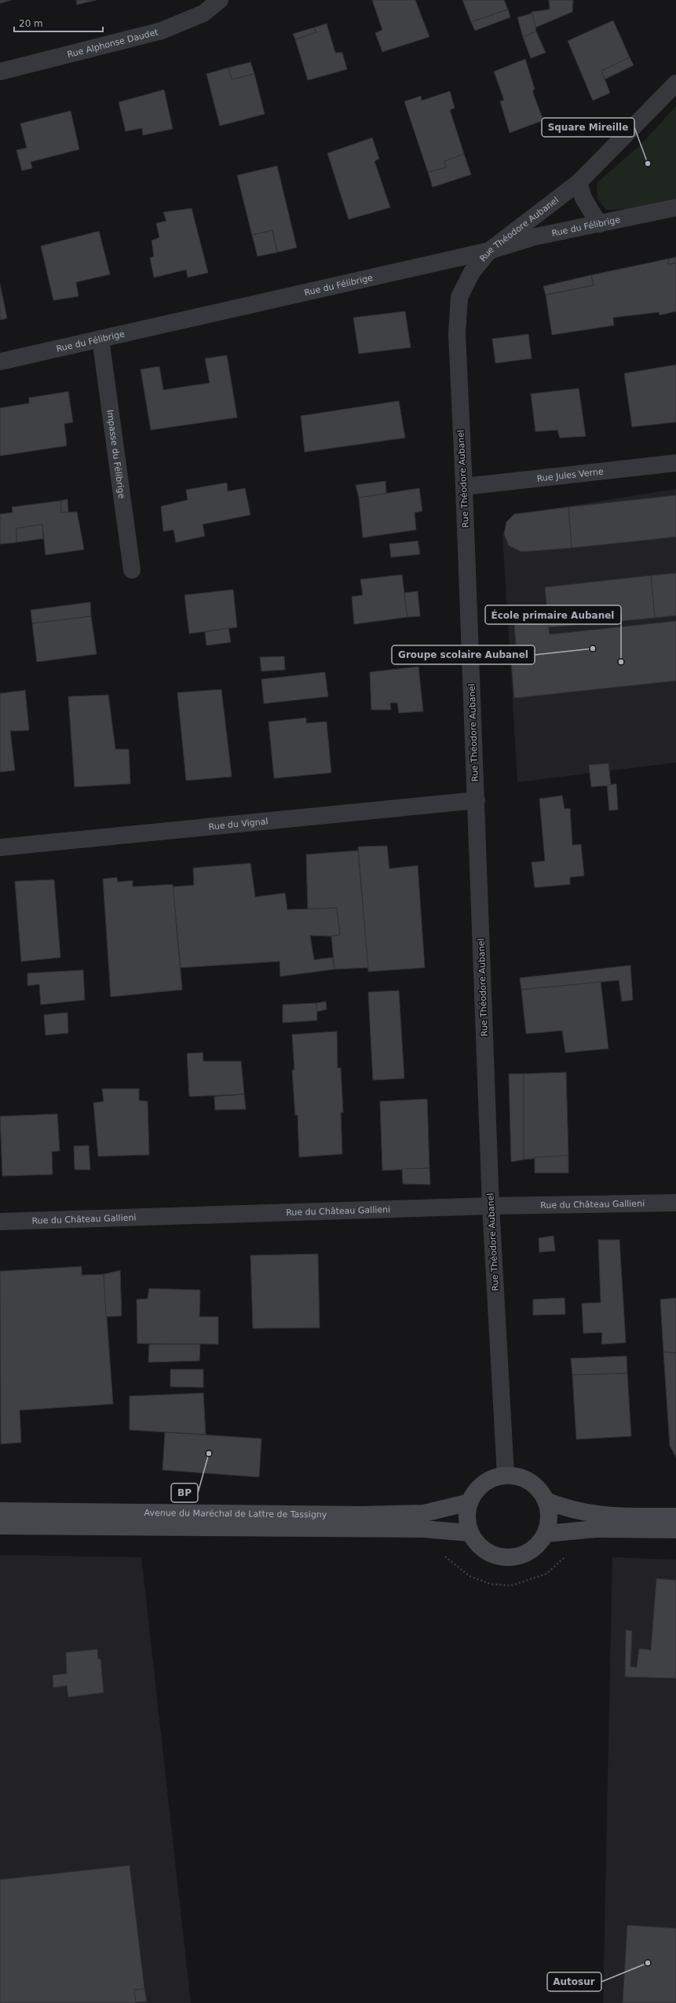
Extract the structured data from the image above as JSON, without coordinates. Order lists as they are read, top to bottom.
{
  "streets": {
    "main road": ["Avenue du Maréchal de Lattre de Tassigny"],
    "street": [
      "Rue Alphonse Daudet",
      "Rue du Félibrige",
      "Rue Théodore Aubanel",
      "Impasse du Félibrige",
      "Rue Jules Verne",
      "Rue du Vignal",
      "Rue du Château Gallieni"
    ]
  },
  "crossings": [
    ["Rue du Félibrige", "Rue Théodore Aubanel"],
    ["Rue du Félibrige", "Impasse du Félibrige"],
    ["Rue Théodore Aubanel", "Rue Jules Verne"],
    ["Rue Théodore Aubanel", "Rue du Vignal"],
    ["Rue Théodore Aubanel", "Rue du Château Gallieni"],
    ["Rue Théodore Aubanel", "Avenue du Maréchal de Lattre de Tassigny"]
  ],
  "places": [
    "Square Mireille",
    "Groupe scolaire Aubanel",
    "École primaire Aubanel",
    "BP",
    "Autosur"
  ],
  "scale_bar": "20 m"
}
